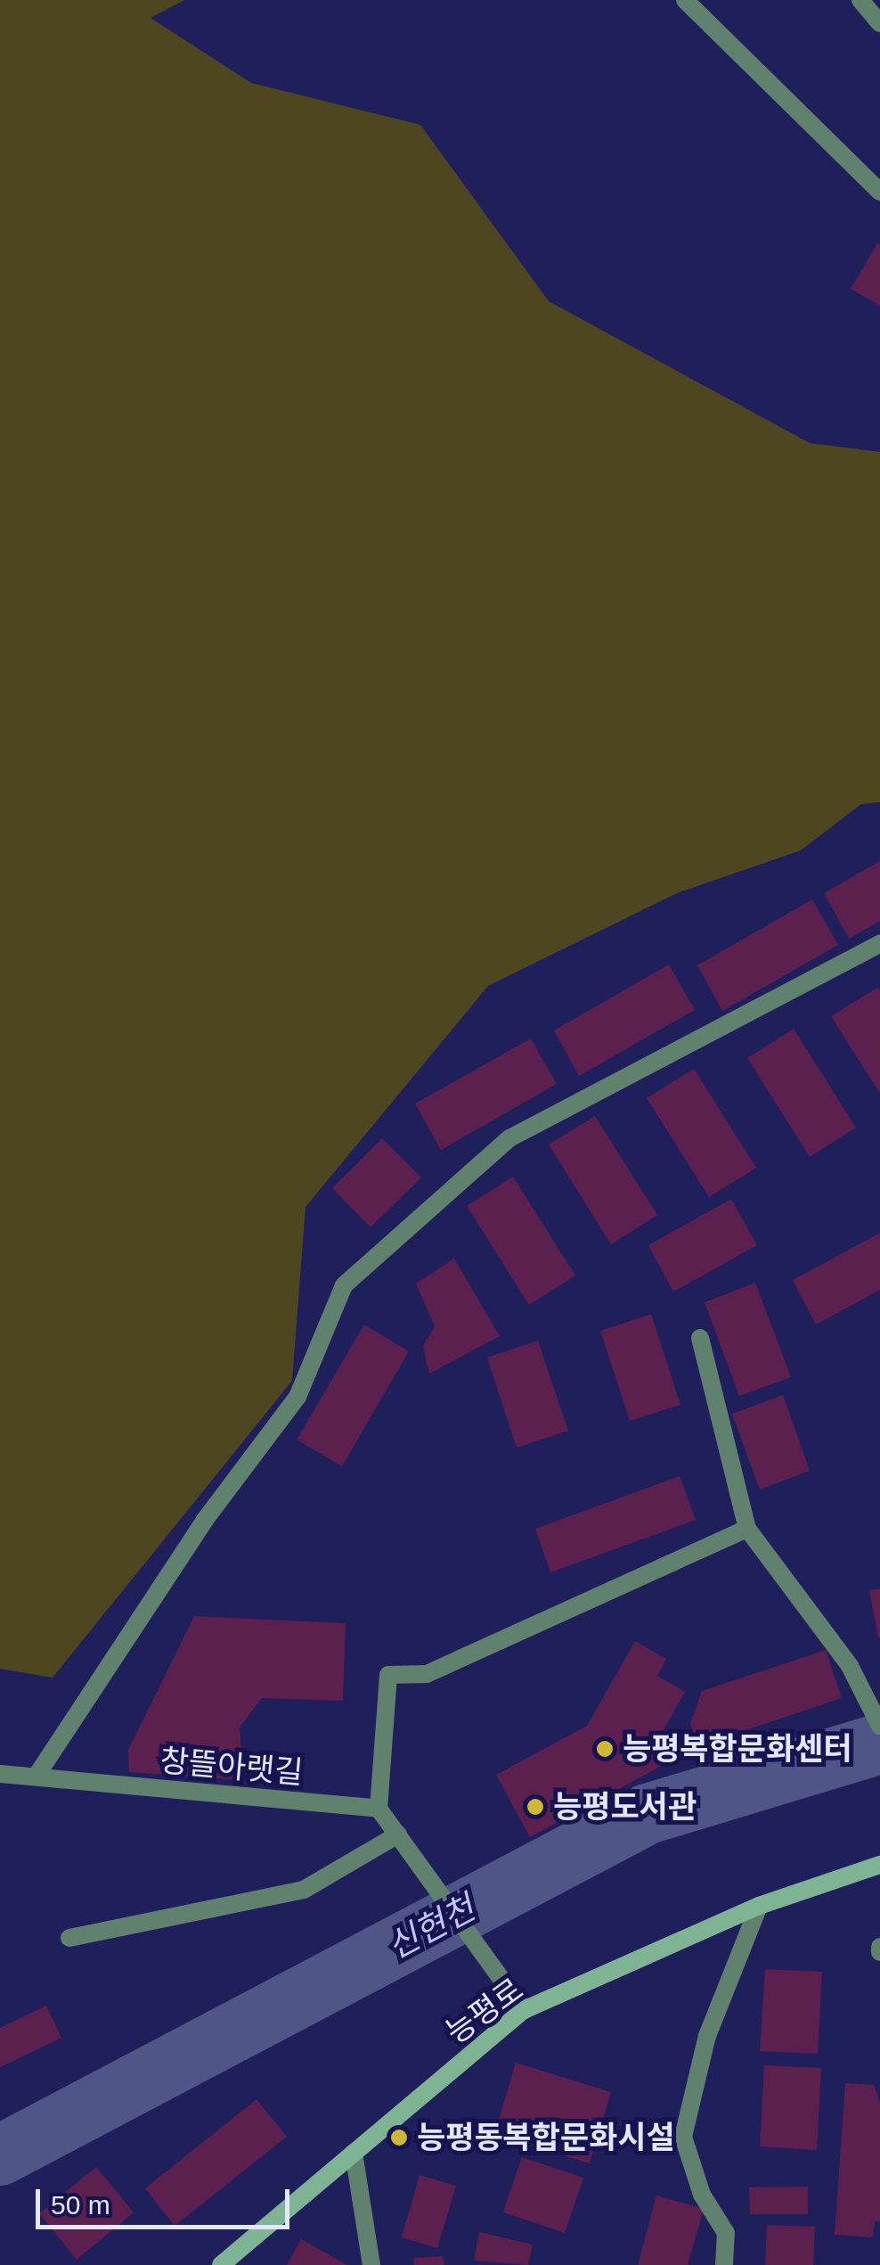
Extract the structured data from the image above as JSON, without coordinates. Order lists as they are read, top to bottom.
{
  "streets": {
    "main road": ["능평로"],
    "street": ["창뜰아랫길"]
  },
  "water": ["신현천"],
  "places": ["능평복합문화센터", "능평도서관", "능평동복합문화시설"],
  "scale_bar": "50 m"
}
